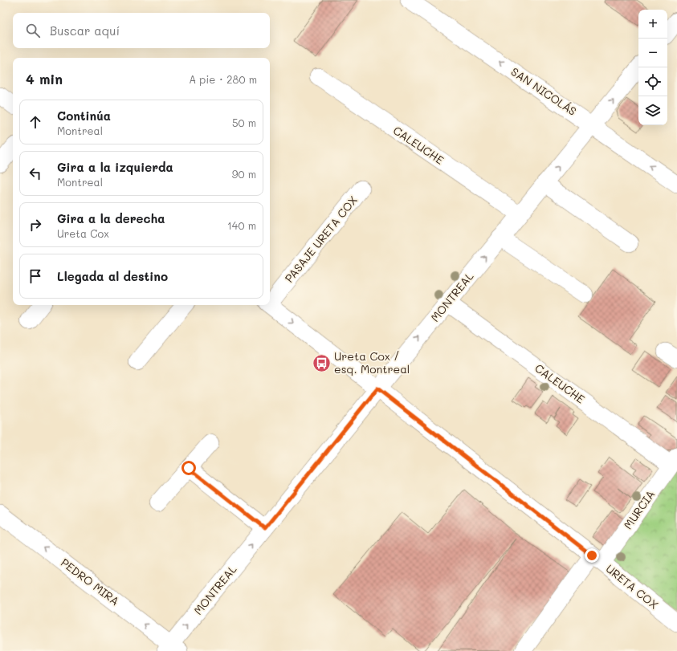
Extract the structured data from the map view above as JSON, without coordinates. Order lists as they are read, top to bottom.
{
  "streets": {
    "street": [
      "SAN NICOLÁS",
      "CALEUCHE",
      "PASAJE URETA COX",
      "MONTREAL",
      "MURCIA",
      "PEDRO MIRA",
      "URETA COX"
    ]
  },
  "crossings": [
    ["SAN NICOLÁS", "MONTREAL"],
    ["CALEUCHE", "MONTREAL"],
    ["CALEUCHE", "MURCIA"],
    ["MONTREAL", "PEDRO MIRA"],
    ["MONTREAL", "URETA COX"],
    ["MURCIA", "URETA COX"]
  ],
  "one_way": ["MONTREAL", "PEDRO MIRA"],
  "places": {
    "bus stop": ["Ureta Cox / esq. Montreal"]
  },
  "page": {
    "map_buttons": ["+", "−"],
    "search": "Buscar aquí",
    "heading": ["4 min", "A pie · 280 m"],
    "list": [
      ["Continúa", "Montreal", "50 m"],
      ["Gira a la izquierda", "Montreal", "90 m"],
      ["Gira a la derecha", "Ureta Cox", "140 m"],
      "Llegada al destino"
    ]
  }
}
